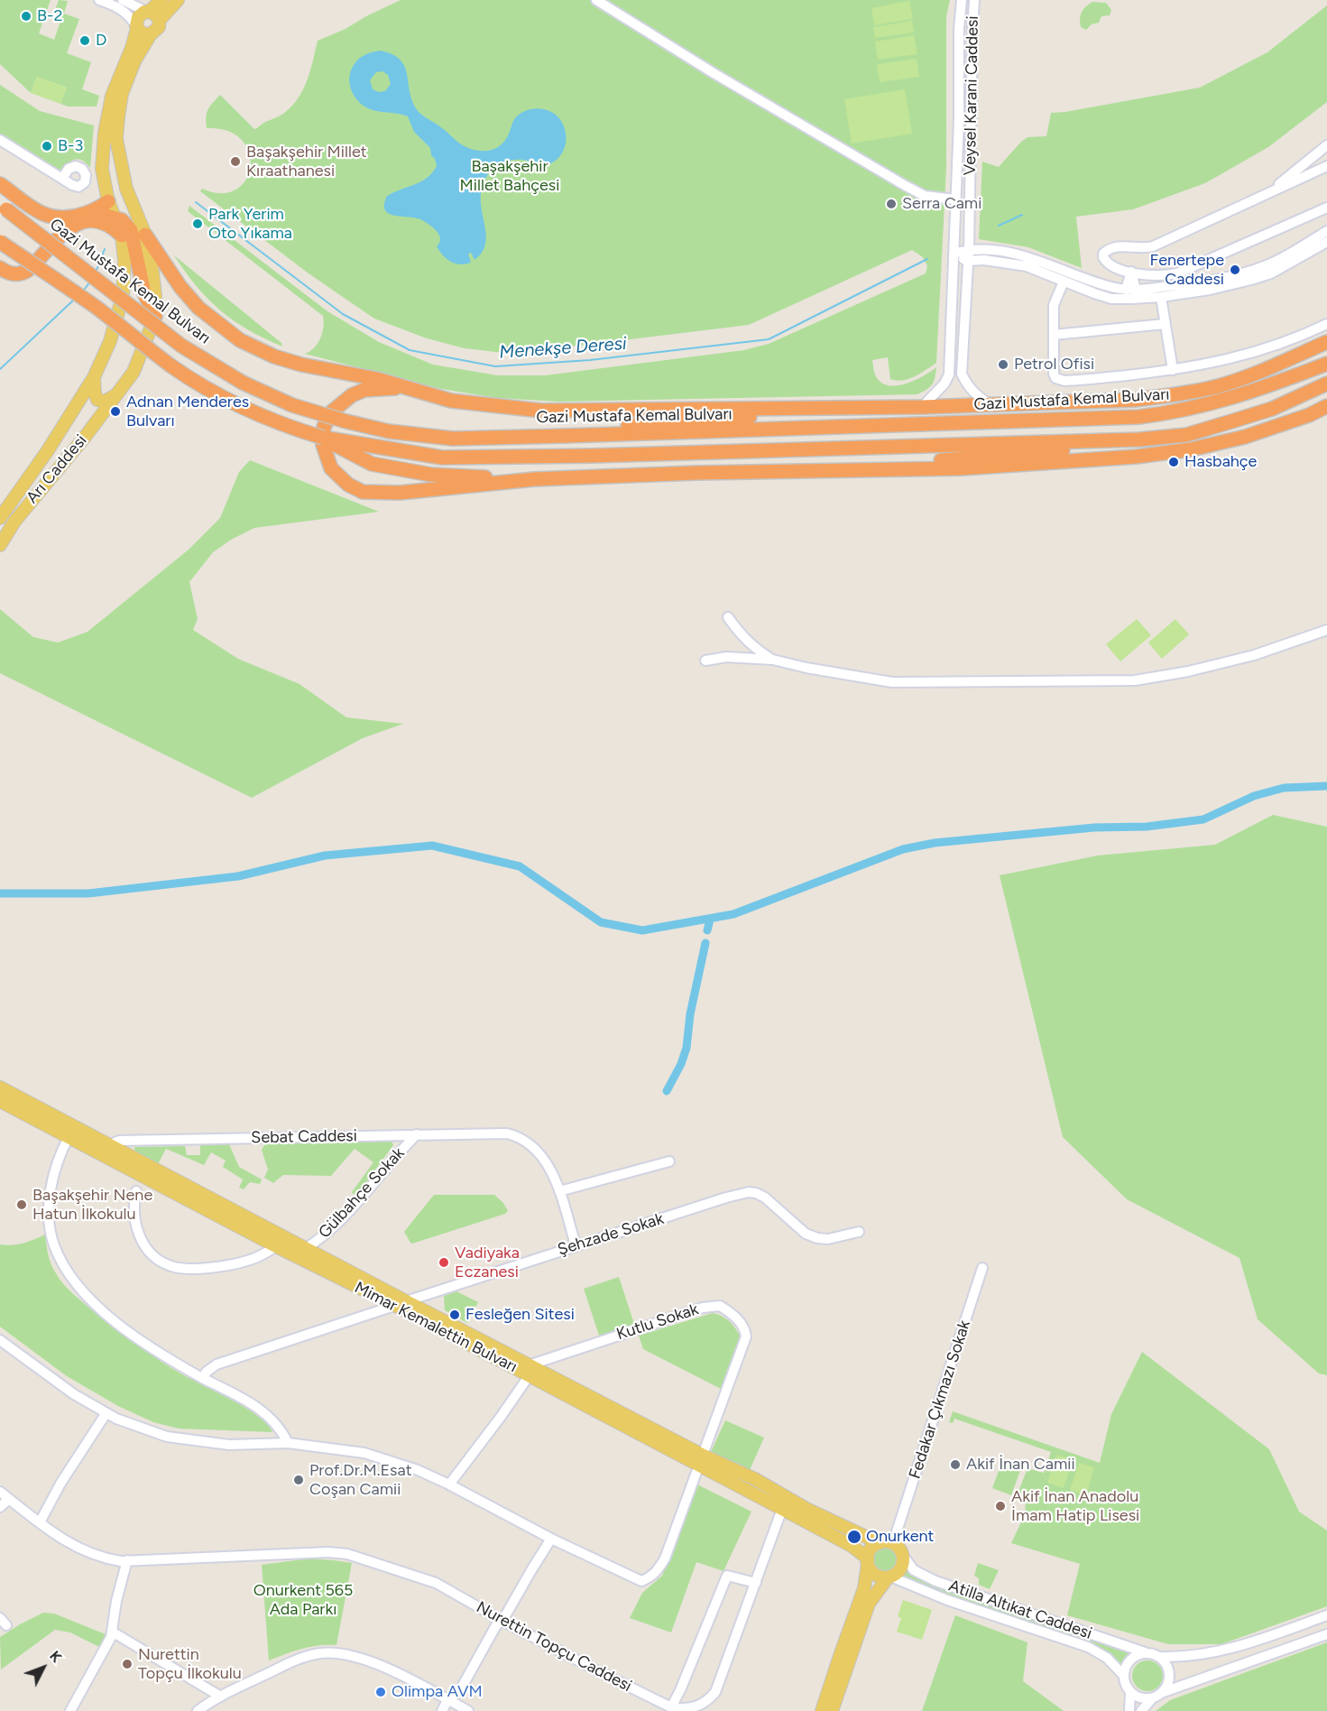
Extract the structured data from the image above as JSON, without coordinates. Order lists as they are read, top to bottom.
{
  "streets": {
    "highway": ["Gazi Mustafa Kemal Bulvarı"],
    "main road": ["Arı Caddesi"],
    "street": [
      "Veysel Karani Caddesi",
      "Sebat Caddesi",
      "Gülbahçe Sokak",
      "Şehzade Sokak",
      "Kutlu Sokak",
      "Fedakar Çıkmazı Sokak",
      "Atilla Altıkat Caddesi",
      "Nurettin Topçu Caddesi"
    ]
  },
  "crossings": [
    ["Sebat Caddesi", "Gülbahçe Sokak"]
  ],
  "water": ["Menekşe Deresi"],
  "parks": ["Başakşehir Millet Bahçesi", "Onurkent 565 Ada Parkı"],
  "places": [
    "B-2",
    "D",
    "B-3",
    "Başakşehir Millet Kıraathanesi",
    "Serra Cami",
    "Park Yerim Oto Yıkama",
    "Fenertepe Caddesi",
    "Petrol Ofisi",
    "Adnan Menderes Bulvarı",
    "Hasbahçe",
    "Başakşehir Nene Hatun İlkokulu",
    "Vadiyaka Eczanesi",
    "Fesleğen Sitesi",
    "Akif İnan Camii",
    "Prof.Dr.M.Esat Coşan Camii",
    "Akif İnan Anadolu İmam Hatip Lisesi",
    "Onurkent",
    "Nurettin Topçu İlkokulu",
    "Olimpa AVM"
  ],
  "north": "top right"
}
